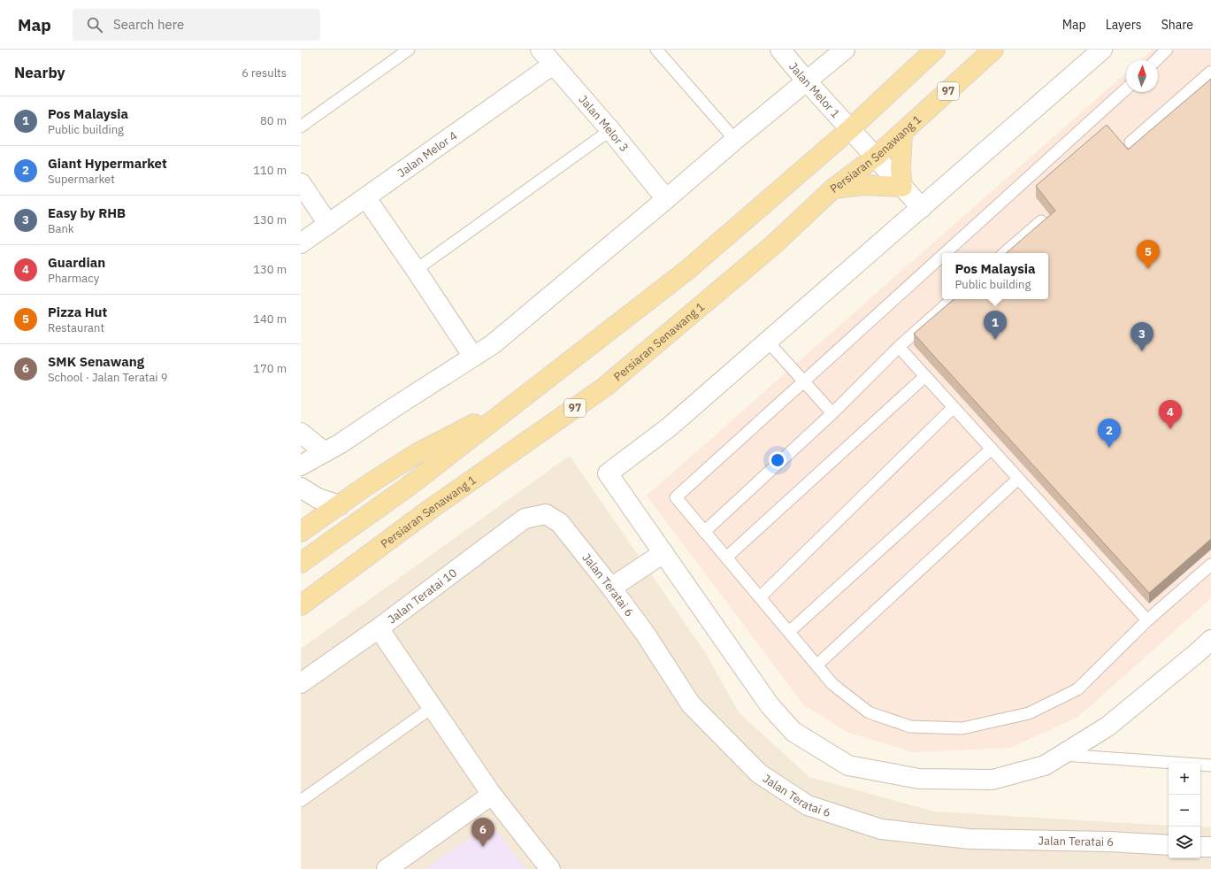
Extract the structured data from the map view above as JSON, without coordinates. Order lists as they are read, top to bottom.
{
  "streets": {
    "main road": ["97", "Persiaran Senawang 1"],
    "street": [
      "Jalan Melor 1",
      "Jalan Melor 3",
      "Jalan Melor 4",
      "Jalan Teratai 6",
      "Jalan Teratai 10"
    ]
  },
  "crossings": [
    ["Jalan Melor 1", "Persiaran Senawang 1"],
    ["Jalan Melor 3", "Jalan Melor 4"],
    ["Jalan Teratai 6", "Jalan Teratai 10"]
  ],
  "north": "top",
  "page": {
    "header": "Map",
    "search": "Search here",
    "nav": ["Map", "Layers", "Share"],
    "heading": ["Nearby", "6 results"],
    "list": [
      {
        "mark": "1",
        "name": "Pos Malaysia",
        "note": "Public building",
        "value": "80 m"
      },
      {
        "mark": "2",
        "name": "Giant Hypermarket",
        "note": "Supermarket",
        "value": "110 m"
      },
      {
        "mark": "3",
        "name": "Easy by RHB",
        "note": "Bank",
        "value": "130 m"
      },
      {
        "mark": "4",
        "name": "Guardian",
        "note": "Pharmacy",
        "value": "130 m"
      },
      {
        "mark": "5",
        "name": "Pizza Hut",
        "note": "Restaurant",
        "value": "140 m"
      },
      {
        "mark": "6",
        "name": "SMK Senawang",
        "note": "School · Jalan Teratai 9",
        "value": "170 m"
      }
    ],
    "pins": [
      "5",
      "1",
      "3",
      "4",
      "2",
      "6"
    ],
    "popup": ["Pos Malaysia", "Public building"],
    "map_buttons": ["+", "−"]
  }
}
